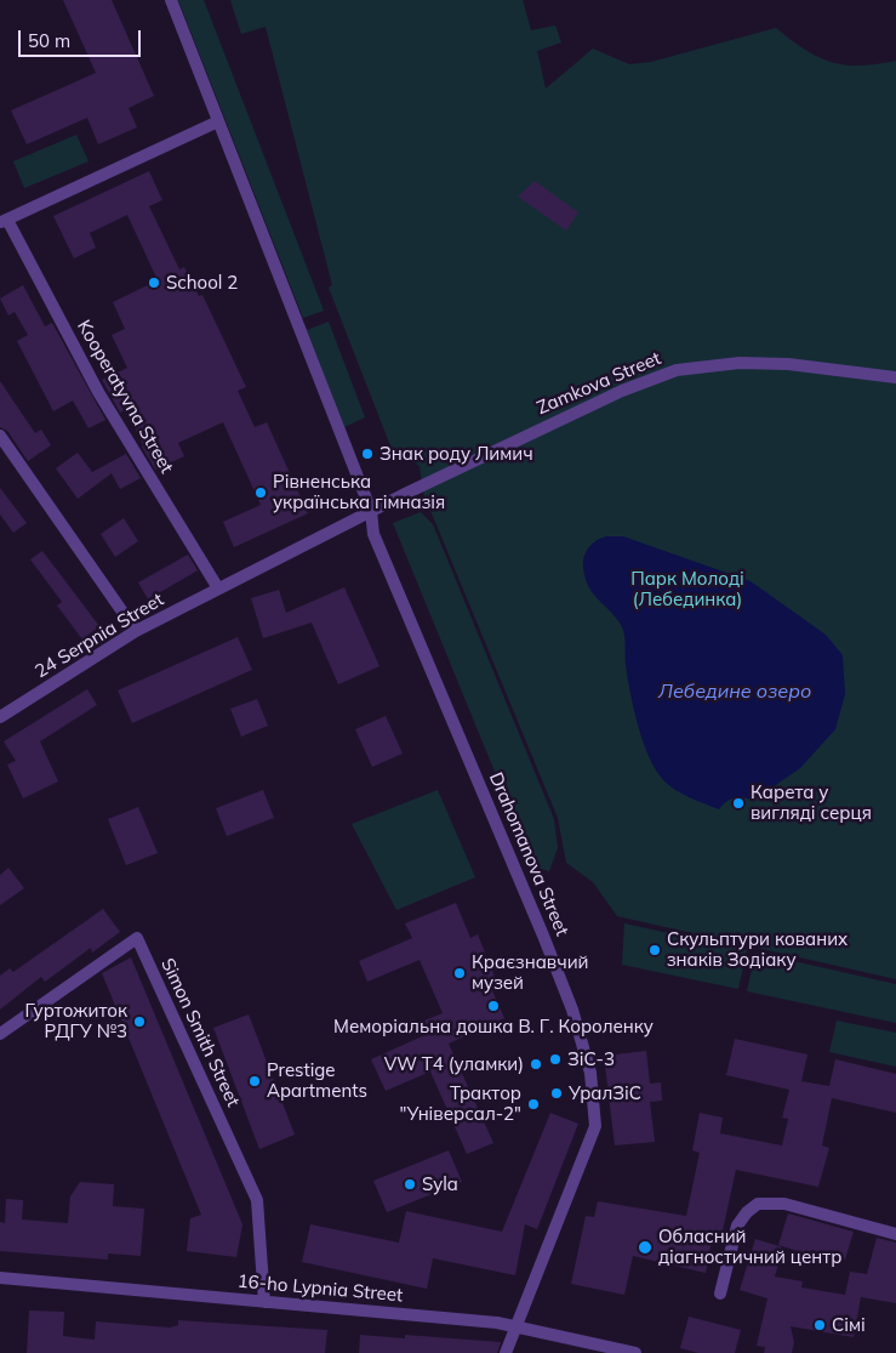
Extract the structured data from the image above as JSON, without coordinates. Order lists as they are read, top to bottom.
{
  "streets": {
    "street": [
      "Zamkova Street",
      "Kooperatyvna Street",
      "24 Serpnia Street",
      "Drahomanova Street",
      "Simon Smith Street",
      "16-ho Lypnia Street"
    ]
  },
  "crossings": [
    ["Zamkova Street", "Kooperatyvna Street"],
    ["Zamkova Street", "24 Serpnia Street"],
    ["Zamkova Street", "Drahomanova Street"],
    ["Kooperatyvna Street", "24 Serpnia Street"],
    ["Drahomanova Street", "16-ho Lypnia Street"],
    ["Simon Smith Street", "16-ho Lypnia Street"]
  ],
  "water": ["Лебедине озеро"],
  "parks": ["Парк Молоді (Лебединка)"],
  "places": [
    "School 2",
    "Знак роду Лимич",
    "Рівненська українська гімназія",
    "Карета у вигляді серця",
    "Скульптури кованих знаків Зодіаку",
    "Краєзнавчий музей",
    "Меморіальна дошка В. Г. Короленку",
    "Гуртожиток РДГУ №3",
    "ЗіС-3",
    "VW T4 (уламки)",
    "Prestige Apartments",
    "УралЗіС",
    "Трактор \"Універсал-2\"",
    "Syla",
    "Обласний діагностичний центр",
    "Сімі"
  ],
  "scale_bar": "50 m"
}
